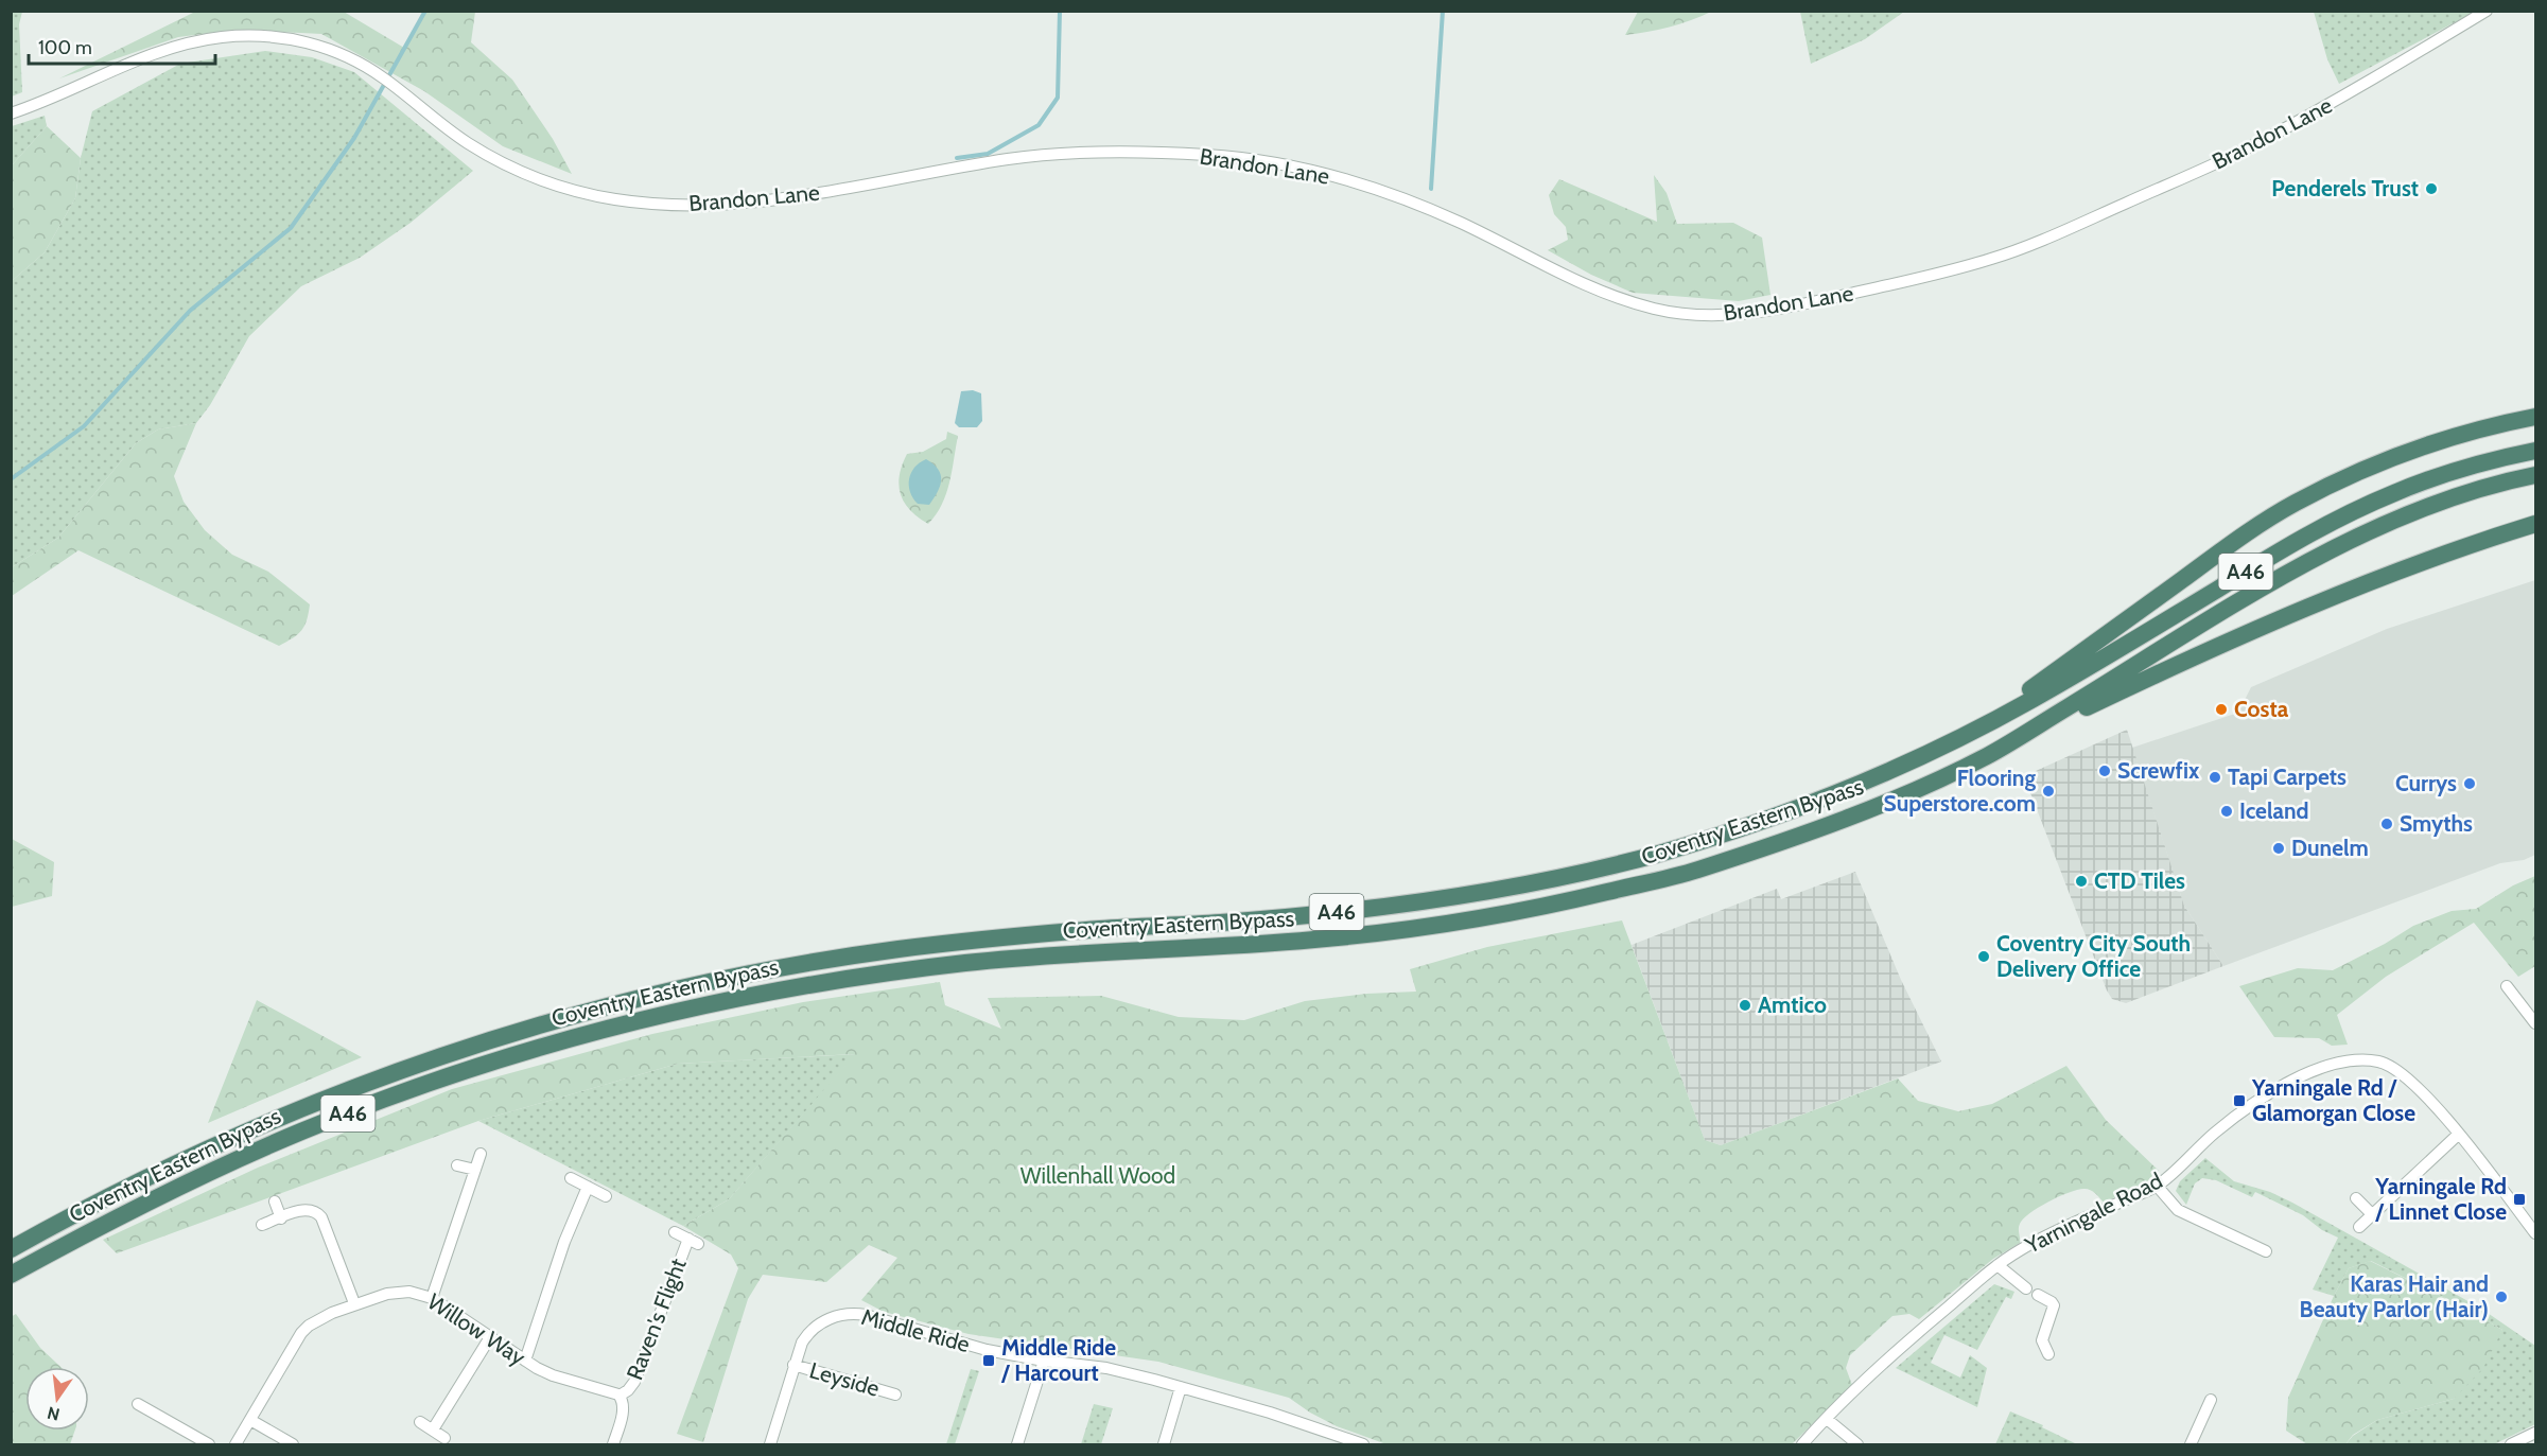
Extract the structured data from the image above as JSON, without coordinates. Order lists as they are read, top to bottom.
{
  "streets": {
    "highway": ["A46", "Coventry Eastern Bypass"],
    "street": [
      "Brandon Lane",
      "Yarningale Road",
      "Raven's Flight",
      "Willow Way",
      "Middle Ride",
      "Leyside"
    ]
  },
  "crossings": [
    ["Raven's Flight", "Willow Way"],
    ["Middle Ride", "Leyside"]
  ],
  "parks": ["Willenhall Wood"],
  "places": {
    "other": [
      "Penderels Trust",
      "Costa",
      "Screwfix",
      "Tapi Carpets",
      "Currys",
      "Flooring Superstore.com",
      "Iceland",
      "Smyths",
      "Dunelm",
      "CTD Tiles",
      "Coventry City South Delivery Office",
      "Amtico",
      "Karas Hair and Beauty Parlor (Hair)"
    ],
    "transit": ["Yarningale Rd / Glamorgan Close", "Yarningale Rd / Linnet Close", "Middle Ride / Harcourt"]
  },
  "scale_bar": "100 m",
  "north": "bottom"
}
